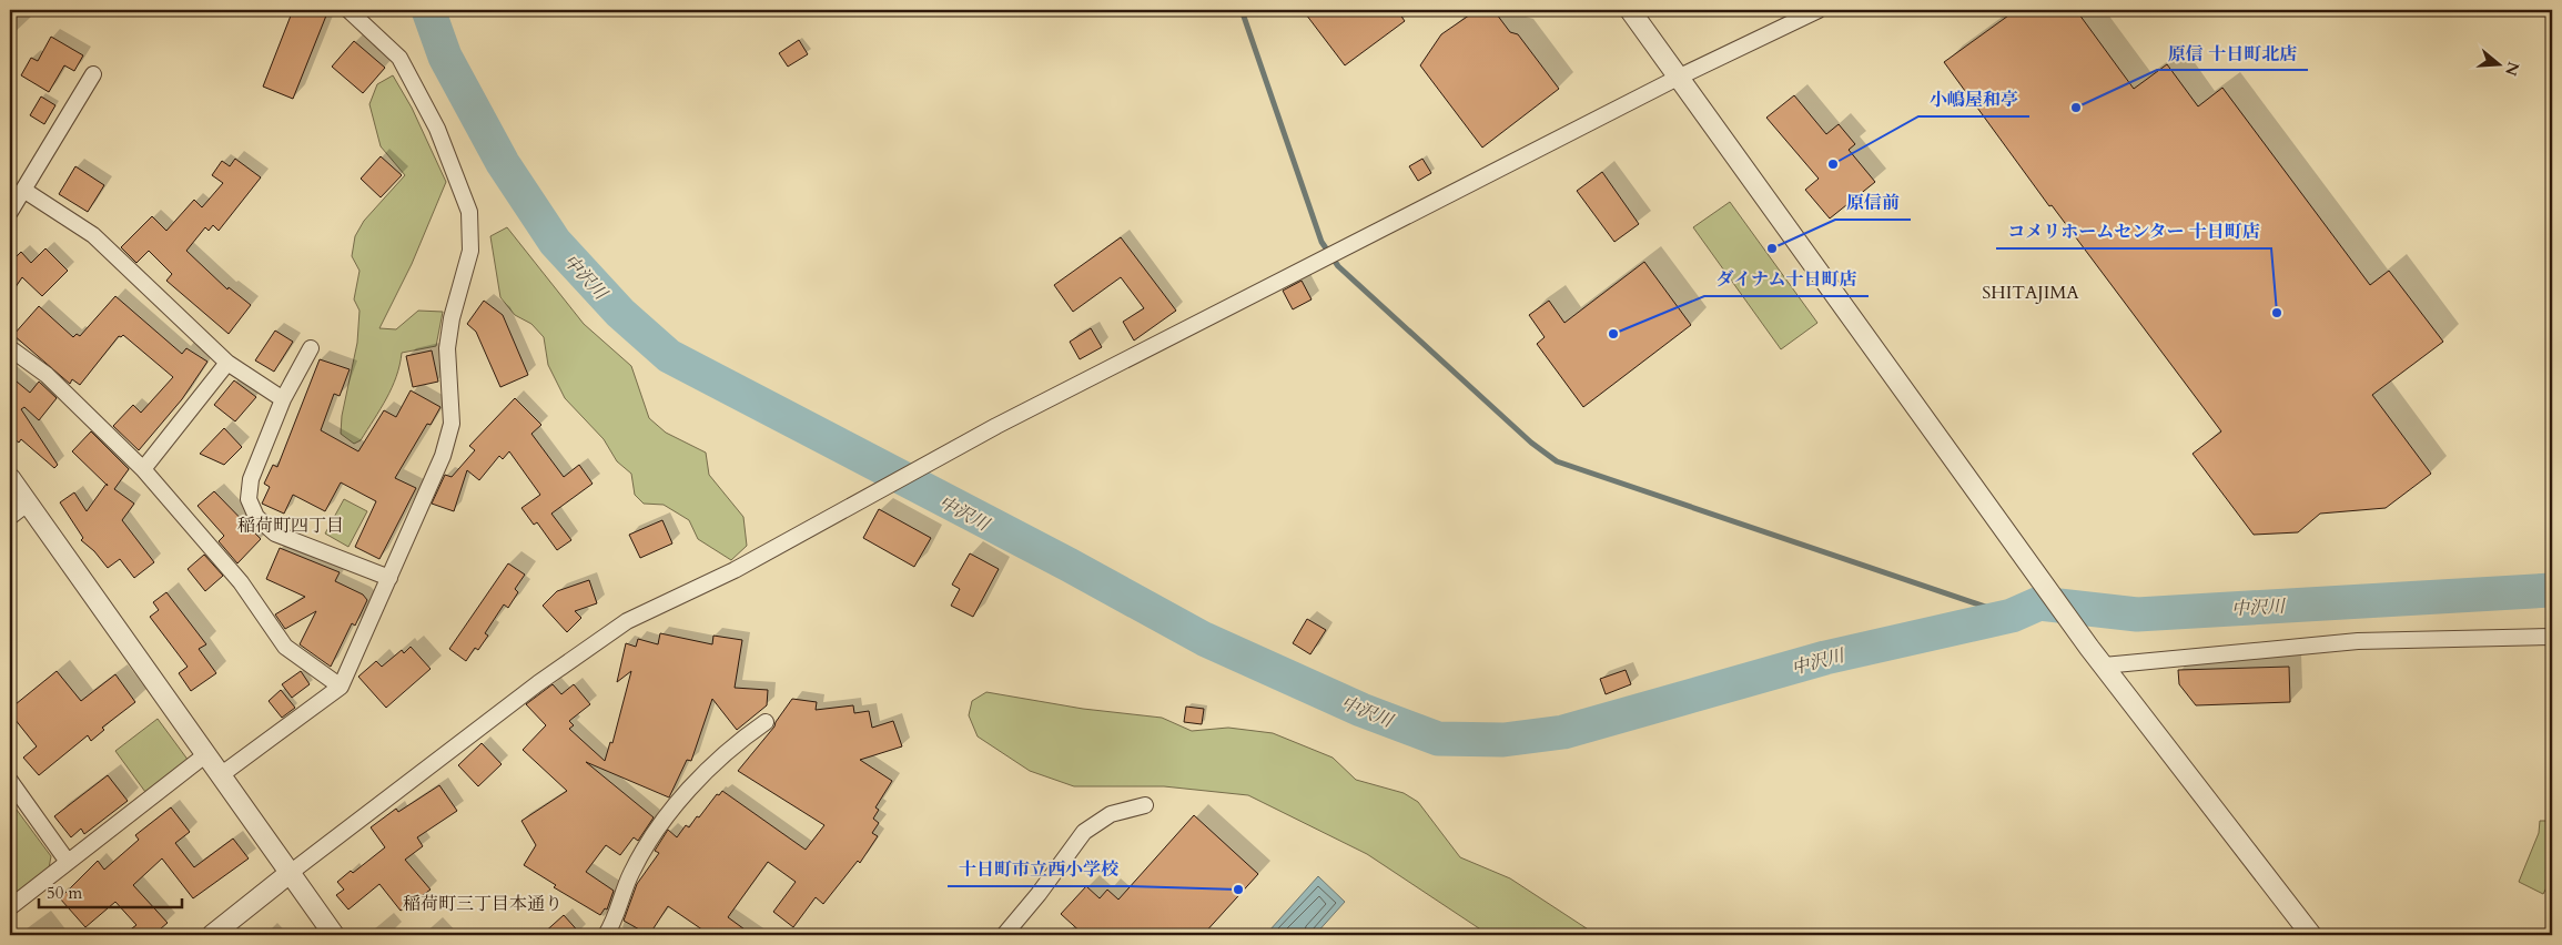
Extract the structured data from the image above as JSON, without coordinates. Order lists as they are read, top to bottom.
{
  "districts": ["SHITAJIMA", "稲荷町四丁目", "稲荷町三丁目本通り"],
  "water": ["中沢川"],
  "places": [
    "原信 十日町北店",
    "小嶋屋和亭",
    "原信前",
    "コメリホームセンター 十日町店",
    "ダイナム十日町店",
    "十日町市立西小学校"
  ],
  "scale_bar": "50 m",
  "north": "right"
}
